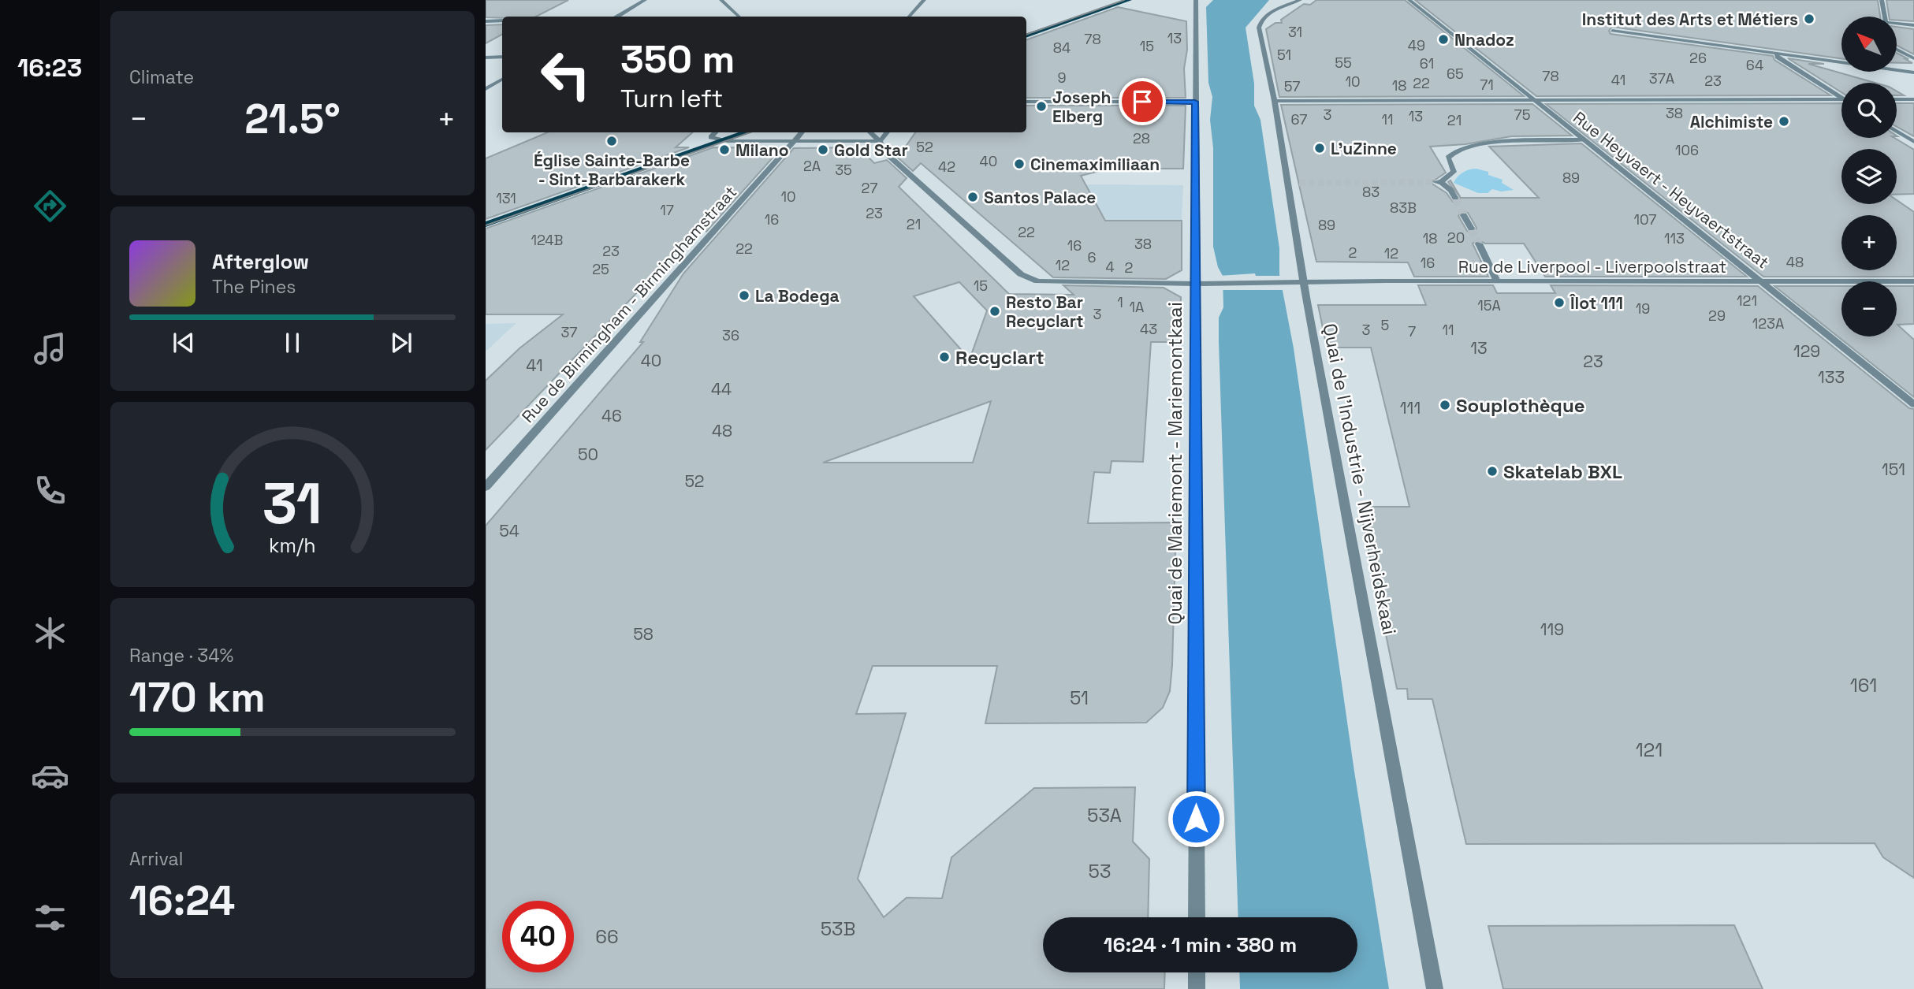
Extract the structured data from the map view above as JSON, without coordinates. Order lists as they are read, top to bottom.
{
  "streets": {
    "street": [
      "Rue Heyvaert - Heyvaertstraat",
      "Rue de Liverpool - Liverpoolstraat",
      "Rue de Birmingham - Birminghamstraat",
      "Quai de Mariemont - Mariemontkaai",
      "Quai de l'Industrie - Nijverheidskaai"
    ]
  },
  "crossings": [
    ["Rue Heyvaert - Heyvaertstraat", "Rue de Liverpool - Liverpoolstraat"],
    ["Rue de Liverpool - Liverpoolstraat", "Quai de Mariemont - Mariemontkaai"],
    ["Rue de Liverpool - Liverpoolstraat", "Quai de l'Industrie - Nijverheidskaai"]
  ],
  "places": [
    "Institut des Arts et Métiers",
    "Nnadoz",
    "Joseph Elberg",
    "Alchimiste",
    "Église Sainte-Barbe - Sint-Barbarakerk",
    "L'uZinne",
    "Milano",
    "Gold Star",
    "Cinemaximiliaan",
    "Santos Palace",
    "La Bodega",
    "Îlot 111",
    "Resto Bar Recyclart",
    "Recyclart",
    "Souplothèque",
    "Skatelab BXL"
  ],
  "house_numbers": [
    "31",
    "13",
    "78",
    "49",
    "15",
    "84",
    "51",
    "26",
    "55",
    "61",
    "64",
    "65",
    "78",
    "9",
    "37A",
    "41",
    "23",
    "10",
    "22",
    "71",
    "18",
    "57",
    "38",
    "3",
    "75",
    "13",
    "67",
    "11",
    "21",
    "28",
    "52",
    "106",
    "40",
    "2A",
    "42",
    "35",
    "89",
    "27",
    "83",
    "10",
    "131",
    "83B",
    "17",
    "23",
    "16",
    "107",
    "21",
    "89",
    "22",
    "20",
    "18",
    "113",
    "124B",
    "38",
    "16",
    "22",
    "23",
    "2",
    "12",
    "6",
    "48",
    "16",
    "12",
    "4",
    "2",
    "25",
    "15",
    "121",
    "1",
    "15A",
    "1A",
    "19",
    "3",
    "29",
    "123A",
    "5",
    "43",
    "3",
    "11",
    "7",
    "37",
    "36",
    "13",
    "129",
    "40",
    "23",
    "41",
    "133",
    "44",
    "111",
    "46",
    "48",
    "50",
    "151",
    "52",
    "54",
    "119",
    "58",
    "161",
    "51",
    "121",
    "53A",
    "53",
    "53B",
    "66"
  ],
  "north": "top left",
  "page": {
    "tabs": "16:23",
    "tile": [
      "Climate",
      ["Range · 34%", "170 km"],
      ["Arrival", "16:24"]
    ],
    "map_buttons": ["+", "−"],
    "turn": ["350 m", "Turn left"],
    "heat": ["−", "21.5°", "+"],
    "song": ["Afterglow", "The Pines"],
    "limit": "40",
    "trip": "16:24 · 1 min · 380 m",
    "gauge": ["31", "km/h"]
  }
}
